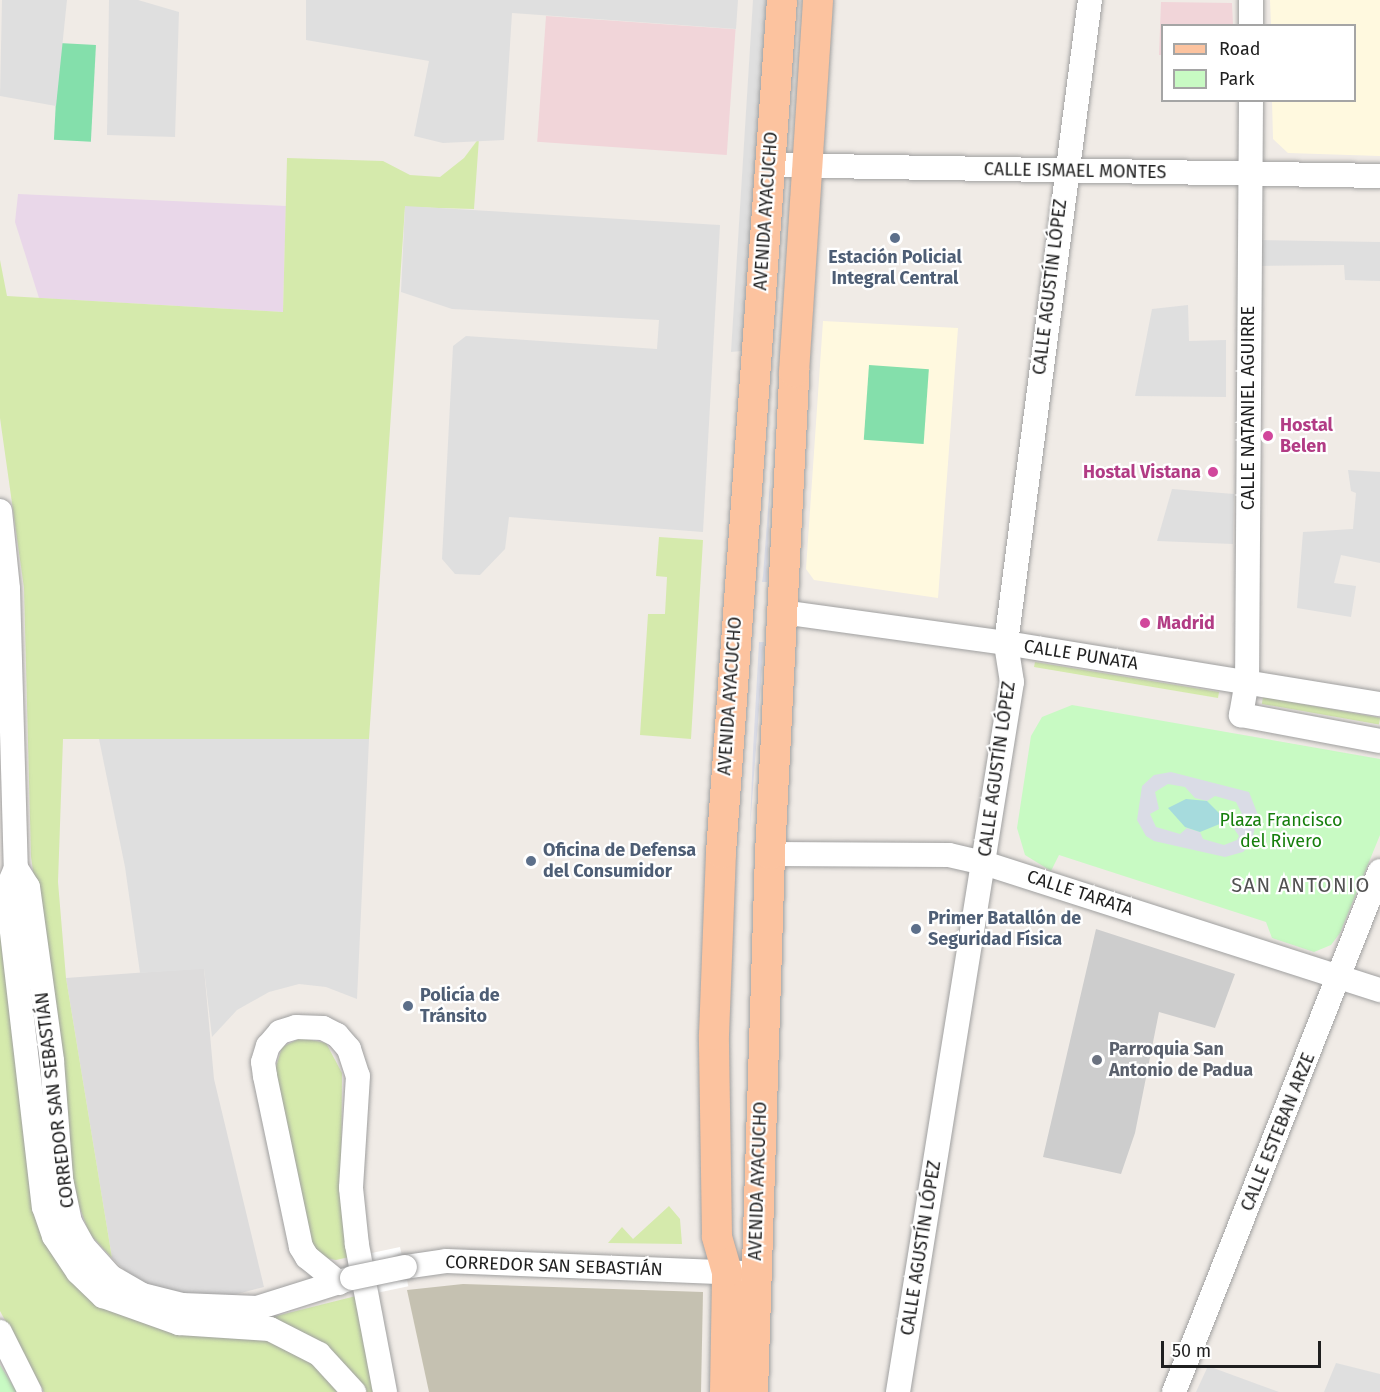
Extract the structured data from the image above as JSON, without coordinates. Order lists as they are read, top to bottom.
{
  "streets": {
    "main road": ["AVENIDA AYACUCHO"],
    "street": [
      "CALLE ISMAEL MONTES",
      "CALLE AGUSTÍN LÓPEZ",
      "CALLE NATANIEL AGUIRRE",
      "CALLE PUNATA",
      "CALLE TARATA",
      "CORREDOR SAN SEBASTIÁN",
      "CALLE ESTEBAN ARZE"
    ]
  },
  "crossings": [
    ["CALLE ISMAEL MONTES", "AVENIDA AYACUCHO"],
    ["CALLE ISMAEL MONTES", "CALLE AGUSTÍN LÓPEZ"],
    ["CALLE ISMAEL MONTES", "CALLE NATANIEL AGUIRRE"],
    ["AVENIDA AYACUCHO", "CALLE PUNATA"],
    ["AVENIDA AYACUCHO", "CALLE TARATA"],
    ["AVENIDA AYACUCHO", "CORREDOR SAN SEBASTIÁN"],
    ["CALLE AGUSTÍN LÓPEZ", "CALLE PUNATA"],
    ["CALLE AGUSTÍN LÓPEZ", "CALLE TARATA"],
    ["CALLE NATANIEL AGUIRRE", "CALLE PUNATA"],
    ["CALLE TARATA", "CALLE ESTEBAN ARZE"]
  ],
  "districts": ["SAN ANTONIO"],
  "parks": ["Plaza Francisco del Rivero"],
  "places": [
    "Estación Policial Integral Central",
    "Hostal Belen",
    "Hostal Vistana",
    "Madrid",
    "Oficina de Defensa del Consumidor",
    "Primer Batallón de Seguridad Física",
    "Policía de Tránsito",
    "Parroquia San Antonio de Padua"
  ],
  "legend": ["Road", "Park"],
  "scale_bar": "50 m"
}
